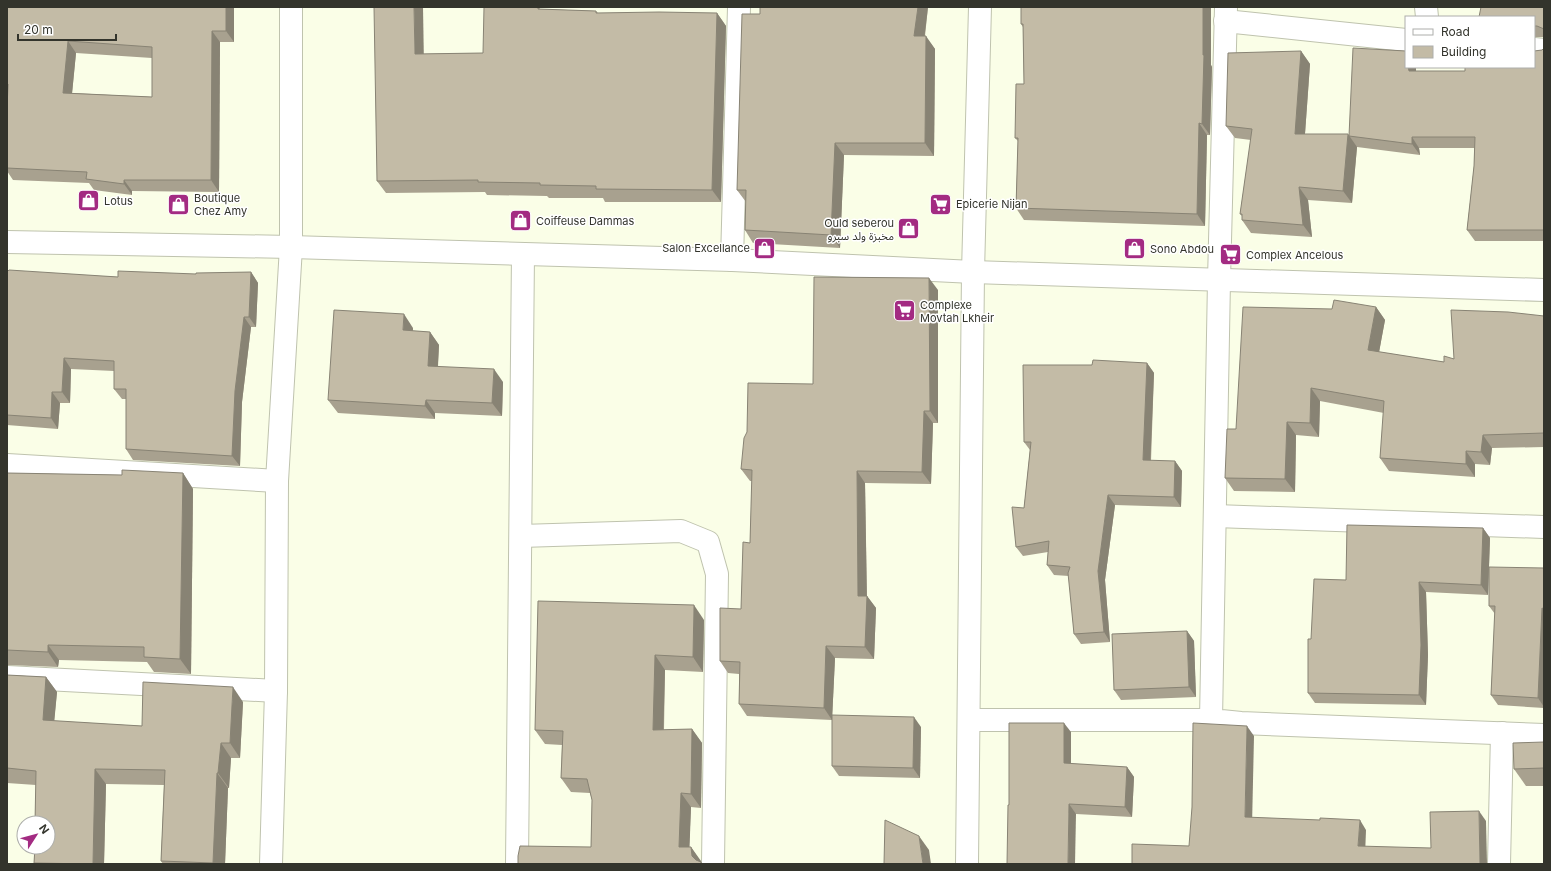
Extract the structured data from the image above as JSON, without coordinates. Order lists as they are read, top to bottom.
{
  "places": {
    "shop": [
      "Lotus",
      "Boutique Chez Amy",
      "Coiffeuse Dammas",
      "Ould seberou مخبزة ولد سبرو",
      "Salon Excellance",
      "Sono Abdou"
    ],
    "supermarket": ["Epicerie Nijan", "Complex Ancelous", "Complexe Movtah Lkheir"]
  },
  "legend": ["Road", "Building"],
  "scale_bar": "20 m",
  "north": "top right"
}
